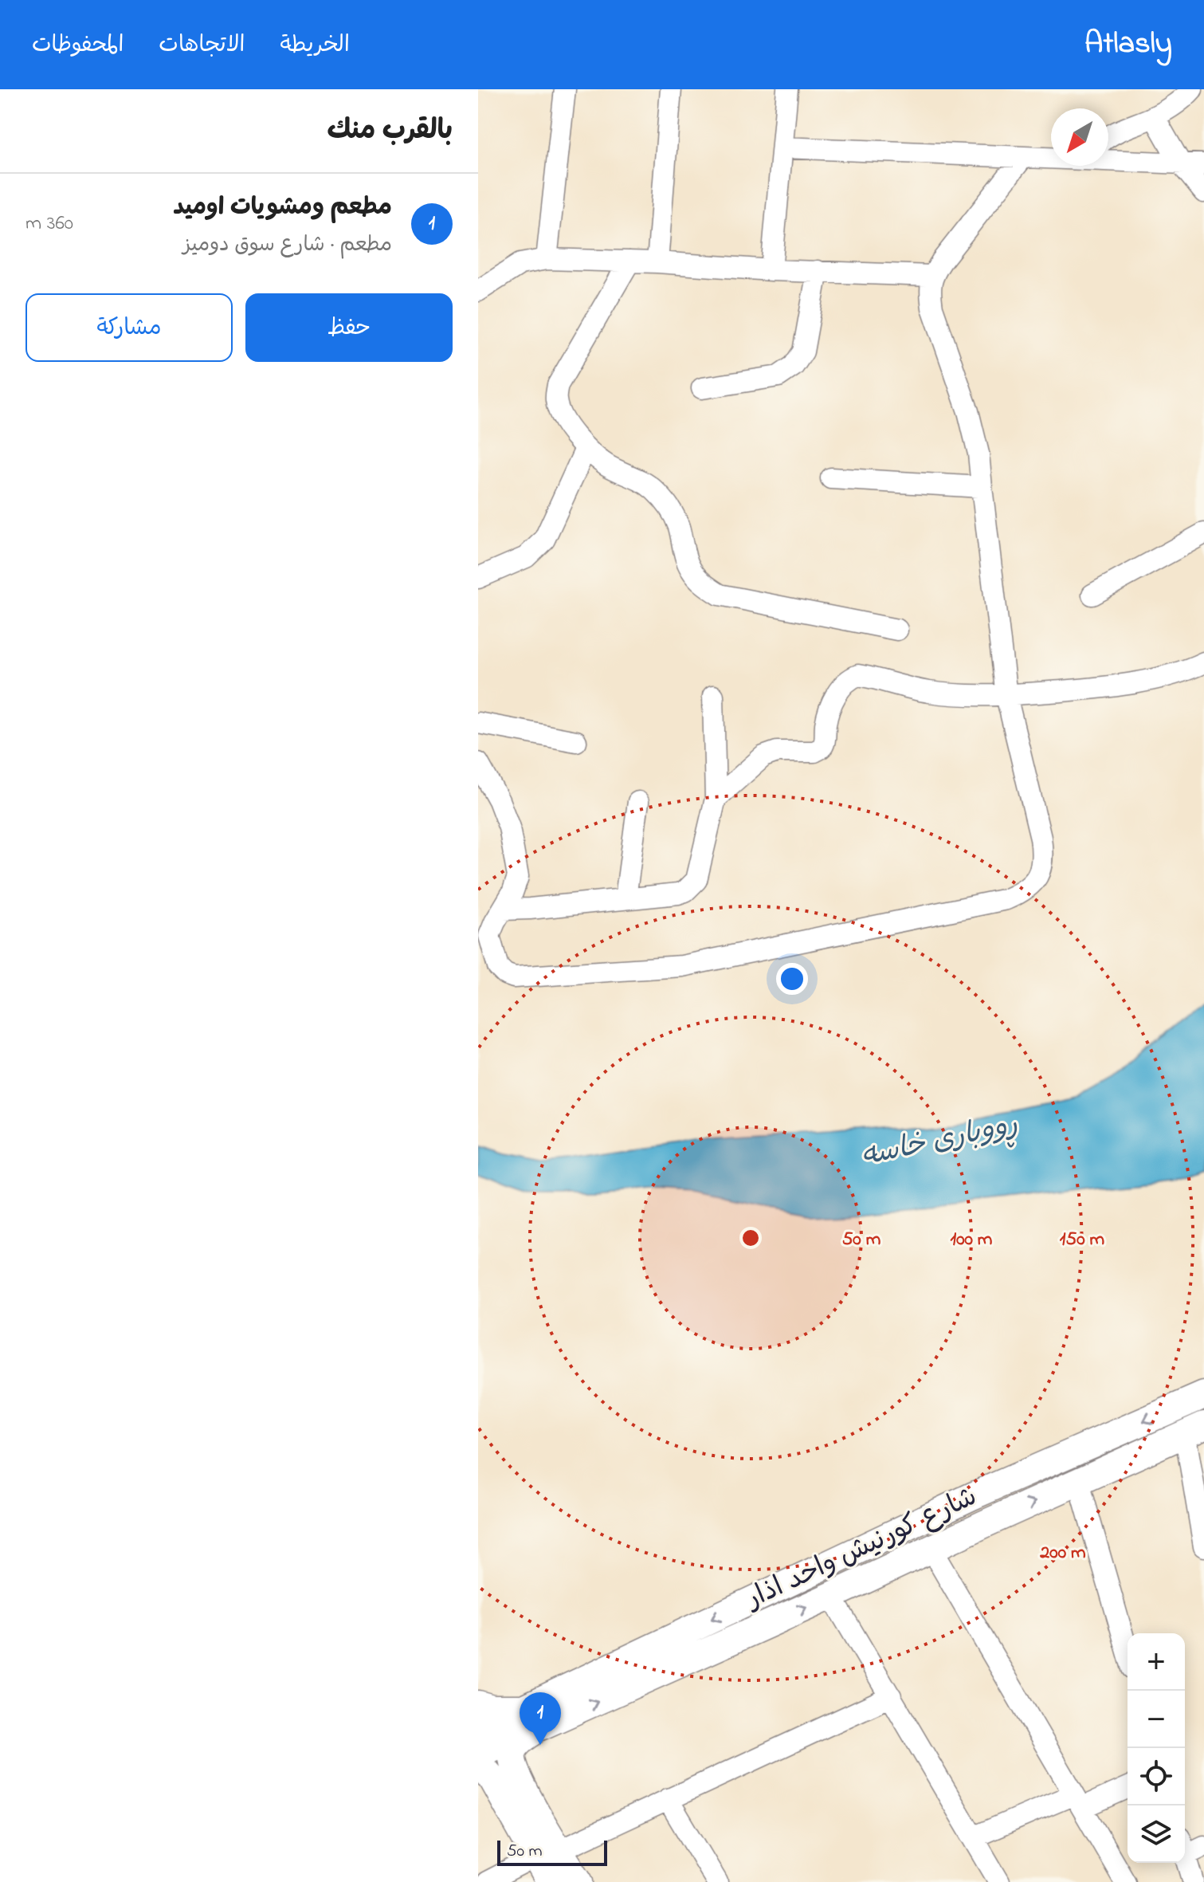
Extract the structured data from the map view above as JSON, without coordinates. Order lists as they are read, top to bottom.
{
  "streets": {
    "main road": ["شارع كورنيش واحد اذار"]
  },
  "water": ["ڕووباری خاسە"],
  "scale_bar": "50 m",
  "north": "bottom left",
  "page": {
    "header": "Atlasly",
    "nav": ["الخريطة", "الاتجاهات", "المحفوظات"],
    "heading": "بالقرب منك",
    "list": [
      {
        "mark": "1",
        "name": "مطعم ومشويات اوميد",
        "note": "مطعم · شارع سوق دوميز",
        "value": "360 m"
      }
    ],
    "buttons": ["حفظ", "مشاركة"],
    "map_buttons": ["+", "−"],
    "pins": "1",
    "scale": "50 m"
  },
  "rings": [
    "50 m",
    "100 m",
    "150 m",
    "200 m"
  ]
}
